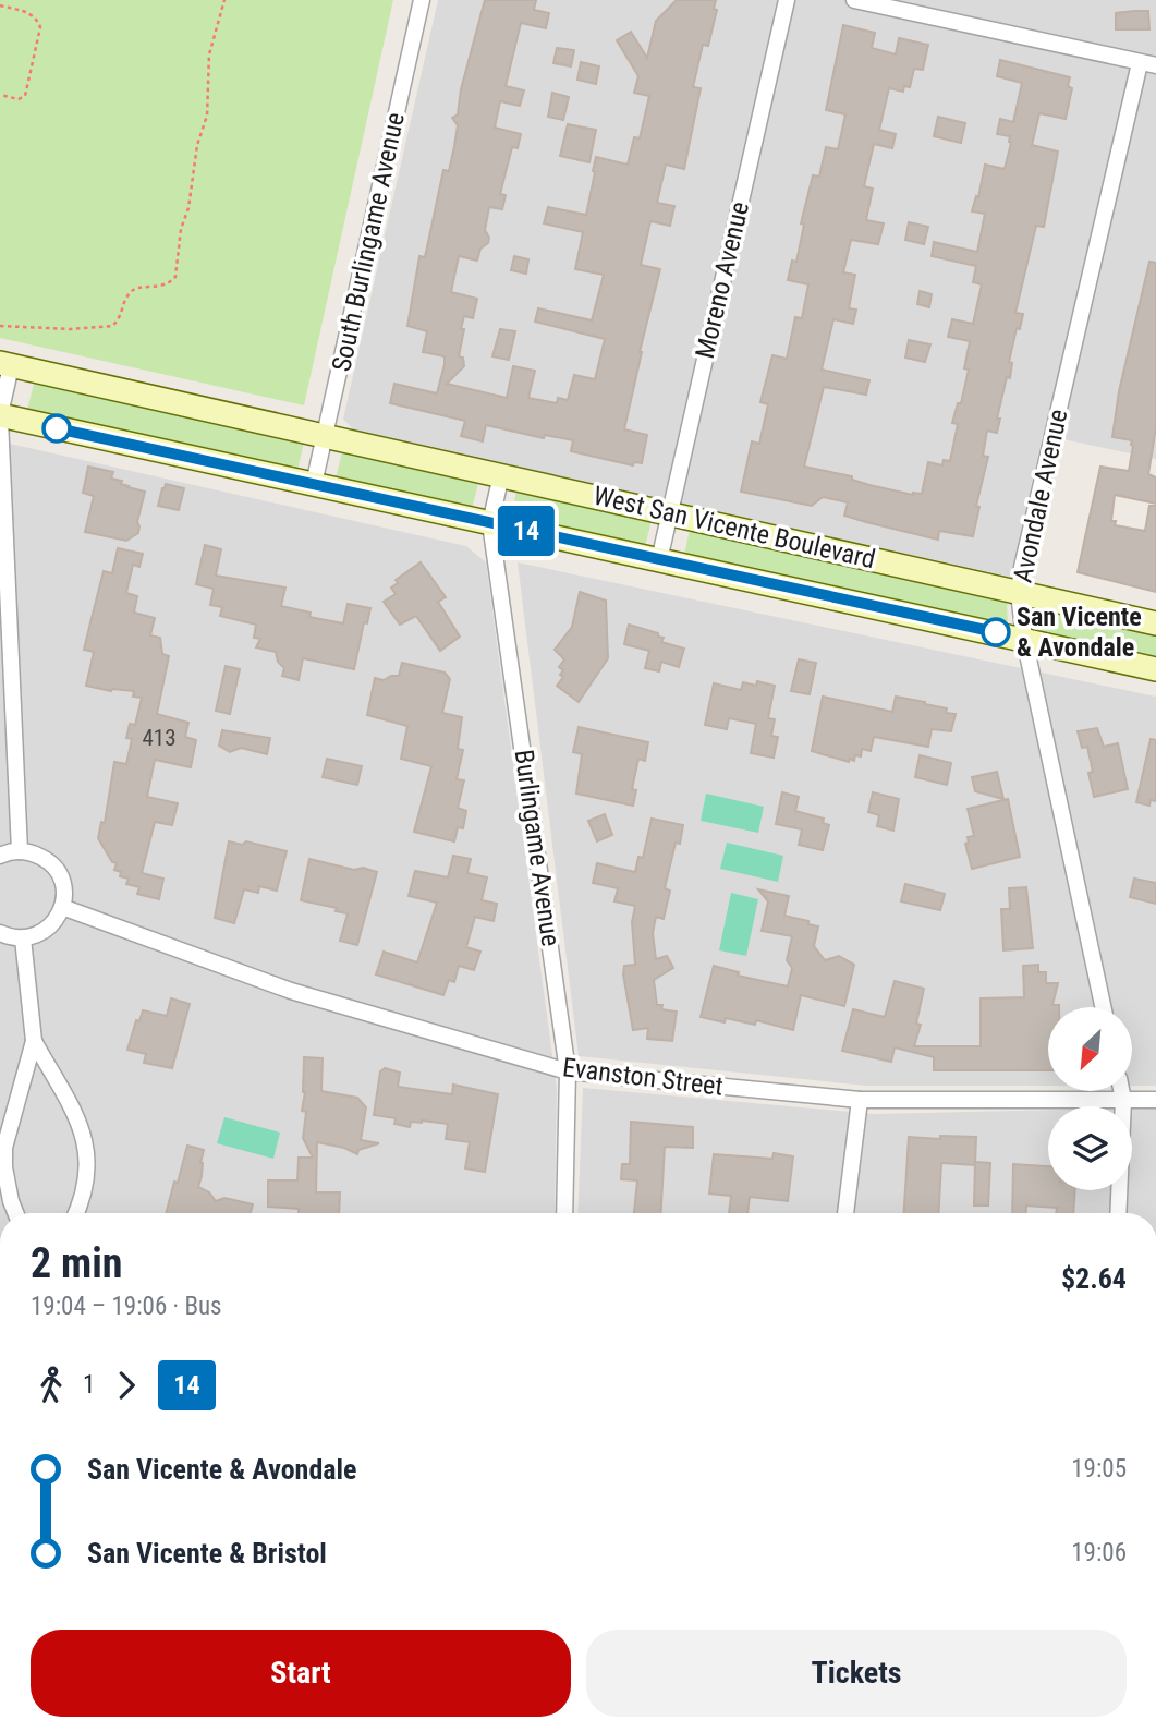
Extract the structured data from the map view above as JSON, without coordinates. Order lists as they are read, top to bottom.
{
  "streets": {
    "main road": ["West San Vicente Boulevard"],
    "street": [
      "South Burlingame Avenue",
      "Moreno Avenue",
      "Avondale Avenue",
      "Burlingame Avenue",
      "Evanston Street"
    ]
  },
  "crossings": [
    ["South Burlingame Avenue", "West San Vicente Boulevard"],
    ["Moreno Avenue", "West San Vicente Boulevard"],
    ["Avondale Avenue", "West San Vicente Boulevard"],
    ["West San Vicente Boulevard", "Burlingame Avenue"],
    ["Burlingame Avenue", "Evanston Street"]
  ],
  "places": ["San Vicente & Avondale"],
  "lines": ["bus line 14"],
  "house_numbers": ["413"],
  "north": "bottom left",
  "page": {
    "on_map": "14",
    "heading": ["2 min", "19:04 – 19:06 · Bus", "$2.64"],
    "legs": ["1", "14"],
    "list": [
      {
        "name": "San Vicente & Avondale",
        "value": "19:05"
      },
      {
        "name": "San Vicente & Bristol",
        "value": "19:06"
      }
    ],
    "buttons": ["Start", "Tickets"]
  }
}
